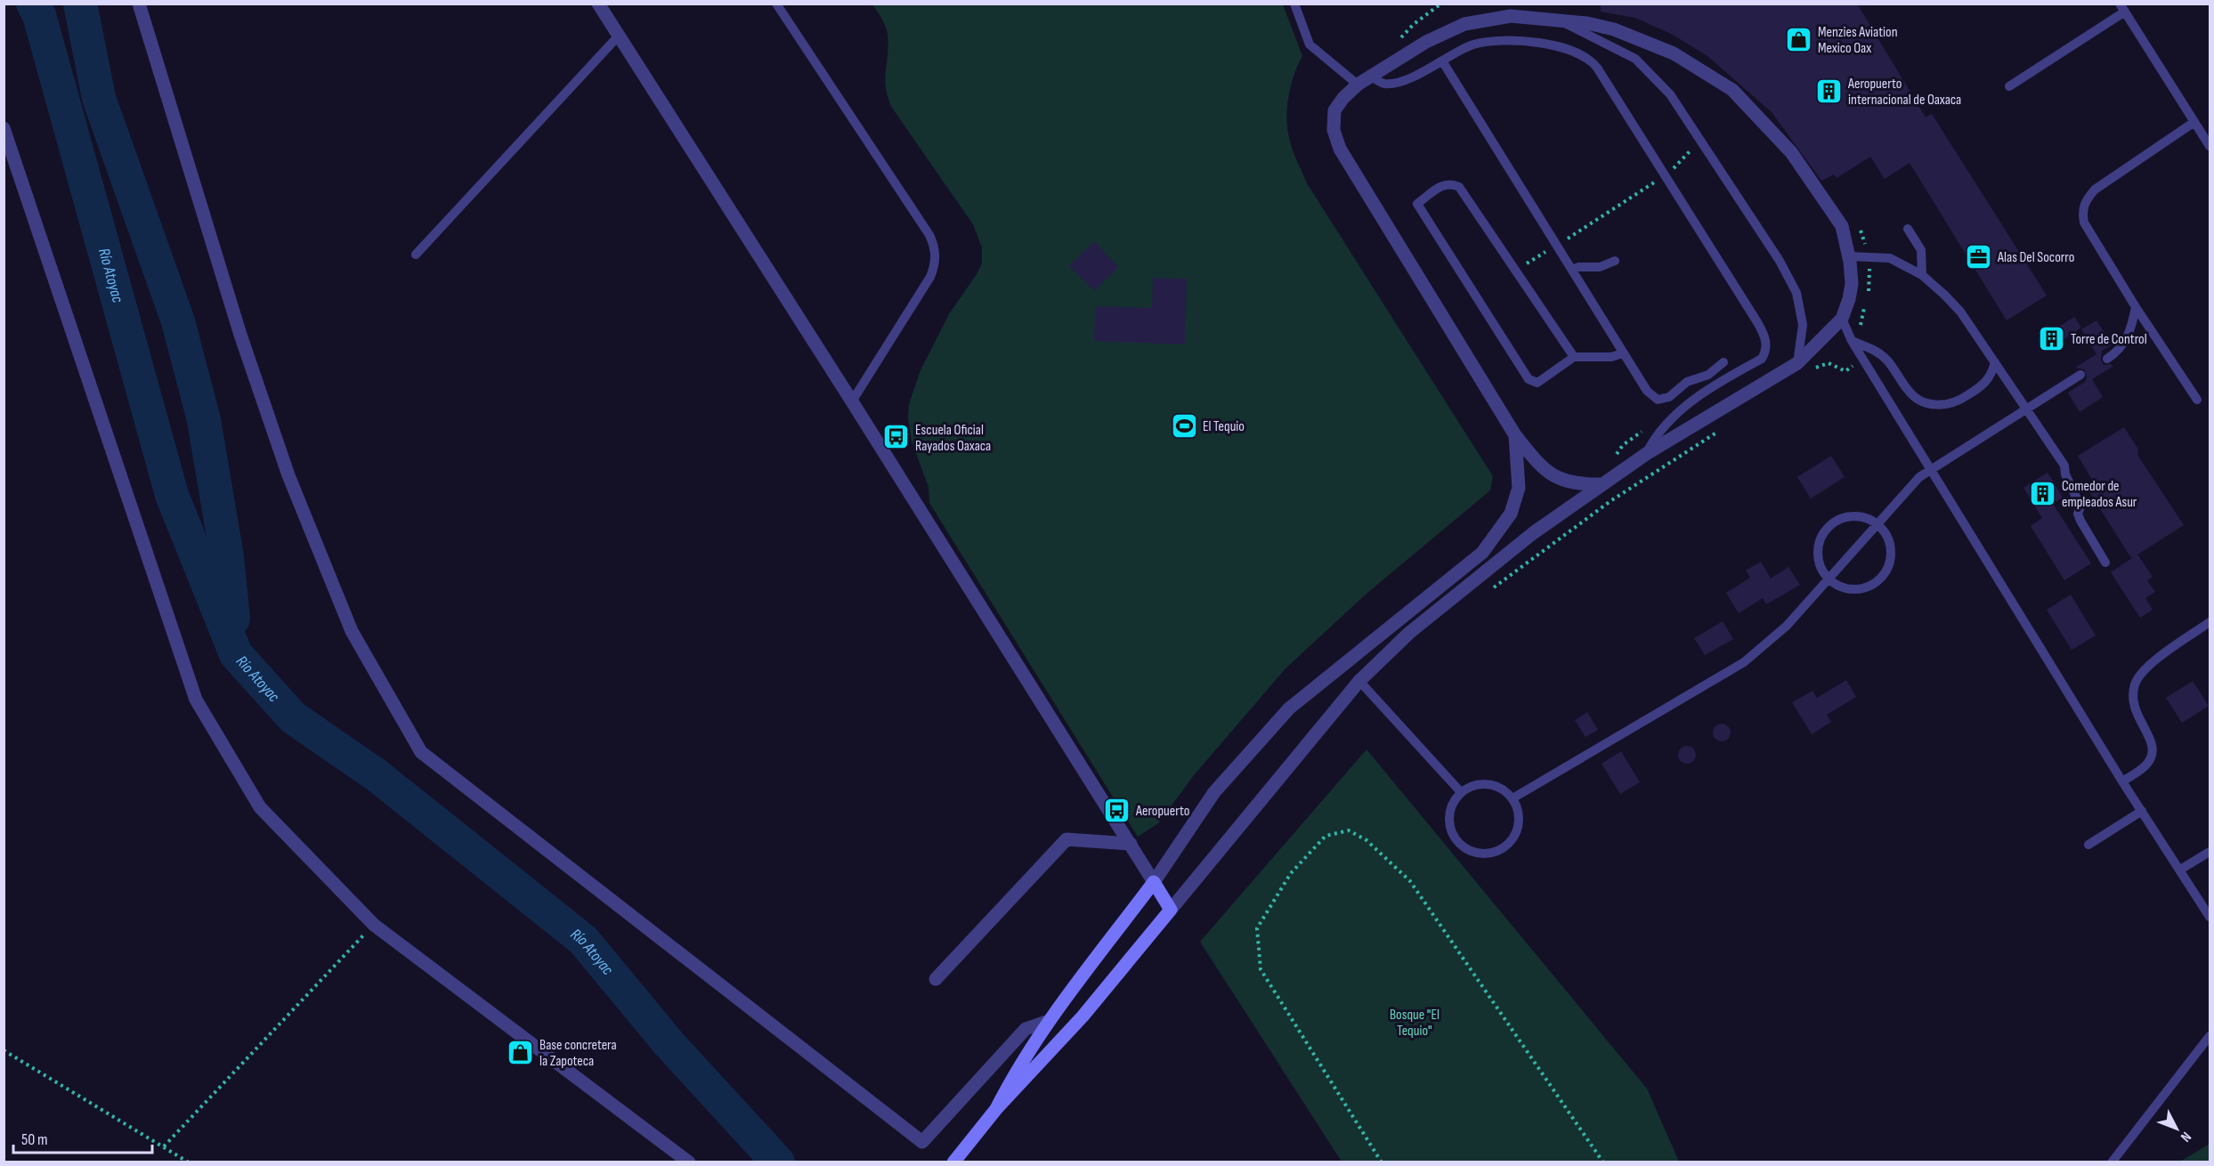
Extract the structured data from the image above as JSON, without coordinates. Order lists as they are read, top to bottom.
{
  "water": ["Río Atoyac"],
  "parks": ["Bosque \"El Tequio\""],
  "places": {
    "shop": ["Menzies Aviation Mexico Oax", "Base concretera la Zapoteca"],
    "building": ["Aeropuerto internacional de Oaxaca", "Torre de Control", "Comedor de empleados Asur"],
    "office": ["Alas Del Socorro"],
    "sports": ["El Tequio"],
    "bus stop": ["Escuela Oficial Rayados Oaxaca", "Aeropuerto"]
  },
  "scale_bar": "50 m",
  "north": "bottom right"
}
